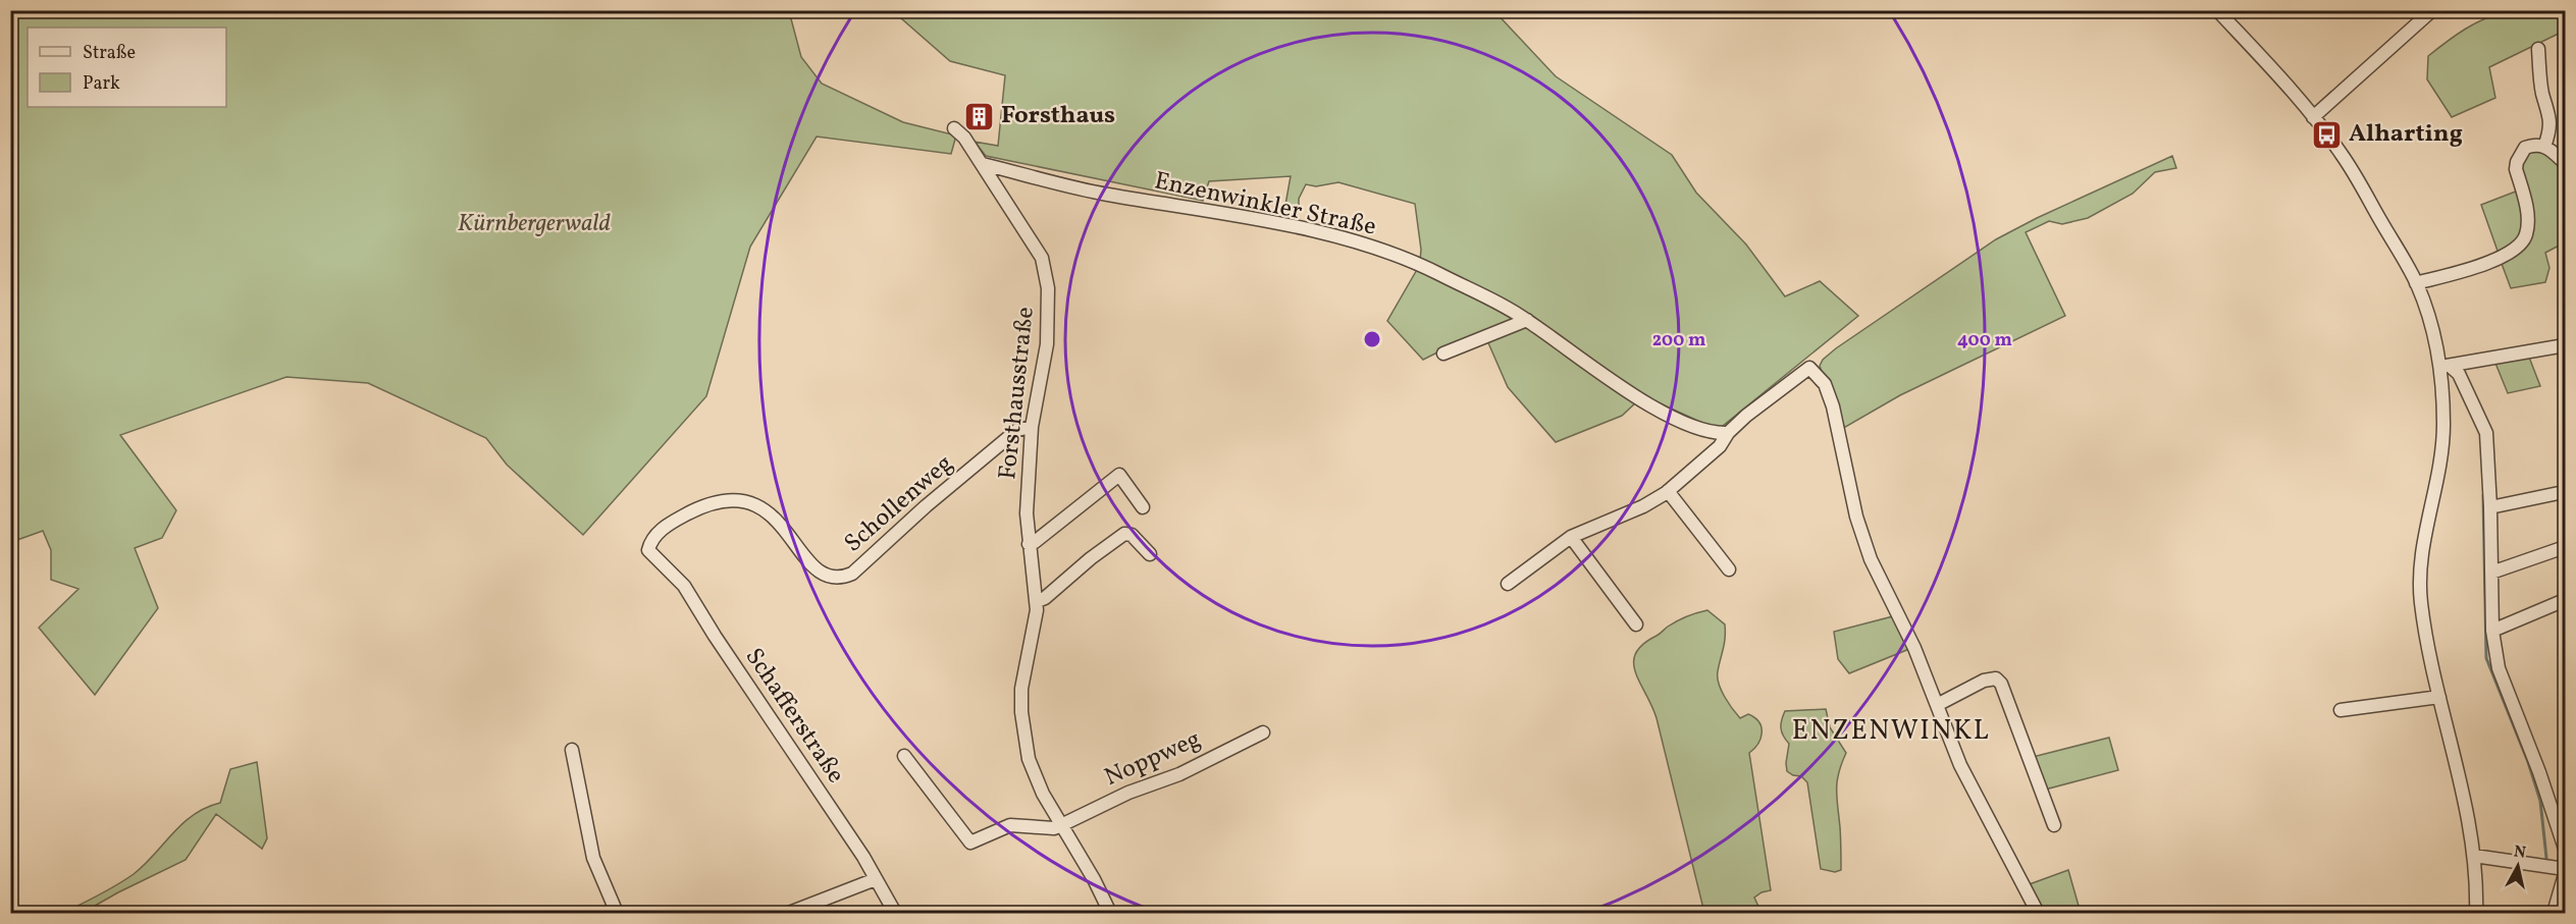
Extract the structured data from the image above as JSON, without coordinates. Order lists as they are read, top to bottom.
{
  "streets": {
    "street": [
      "Enzenwinkler Straße",
      "Forsthausstraße",
      "Schollenweg",
      "Schafferstraße",
      "Noppweg"
    ]
  },
  "crossings": [
    ["Enzenwinkler Straße", "Forsthausstraße"],
    ["Forsthausstraße", "Schollenweg"],
    ["Forsthausstraße", "Noppweg"],
    ["Schollenweg", "Schafferstraße"]
  ],
  "districts": ["ENZENWINKL"],
  "parks": ["Kürnbergerwald"],
  "places": {
    "building": ["Forsthaus"],
    "bus stop": ["Alharting"]
  },
  "legend": ["Straße", "Park"],
  "north": "top",
  "rings": ["200 m", "400 m"]
}
